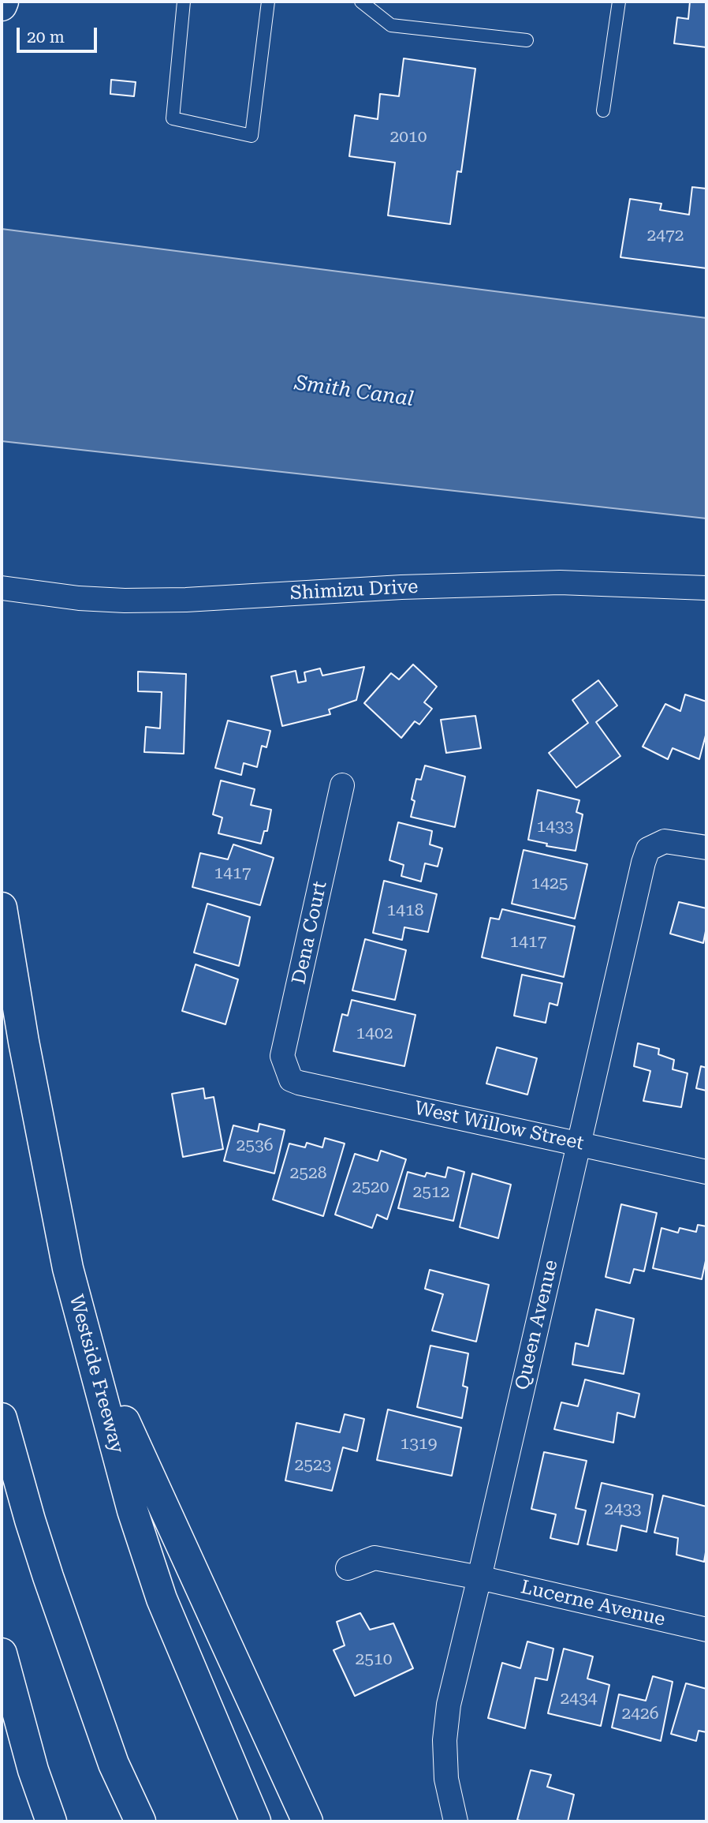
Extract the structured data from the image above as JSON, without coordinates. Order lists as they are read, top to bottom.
{
  "streets": {
    "highway": ["Westside Freeway"],
    "street": [
      "Shimizu Drive",
      "Dena Court",
      "West Willow Street",
      "Queen Avenue",
      "Lucerne Avenue"
    ]
  },
  "crossings": [
    ["Dena Court", "West Willow Street"],
    ["West Willow Street", "Queen Avenue"],
    ["Queen Avenue", "Lucerne Avenue"]
  ],
  "water": ["Smith Canal"],
  "house_numbers": [
    "2010",
    "2472",
    "1433",
    "1417",
    "1425",
    "1418",
    "1417",
    "1402",
    "2536",
    "2528",
    "2520",
    "2512",
    "1319",
    "2523",
    "2433",
    "2510",
    "2434",
    "2426"
  ],
  "scale_bar": "20 m"
}
